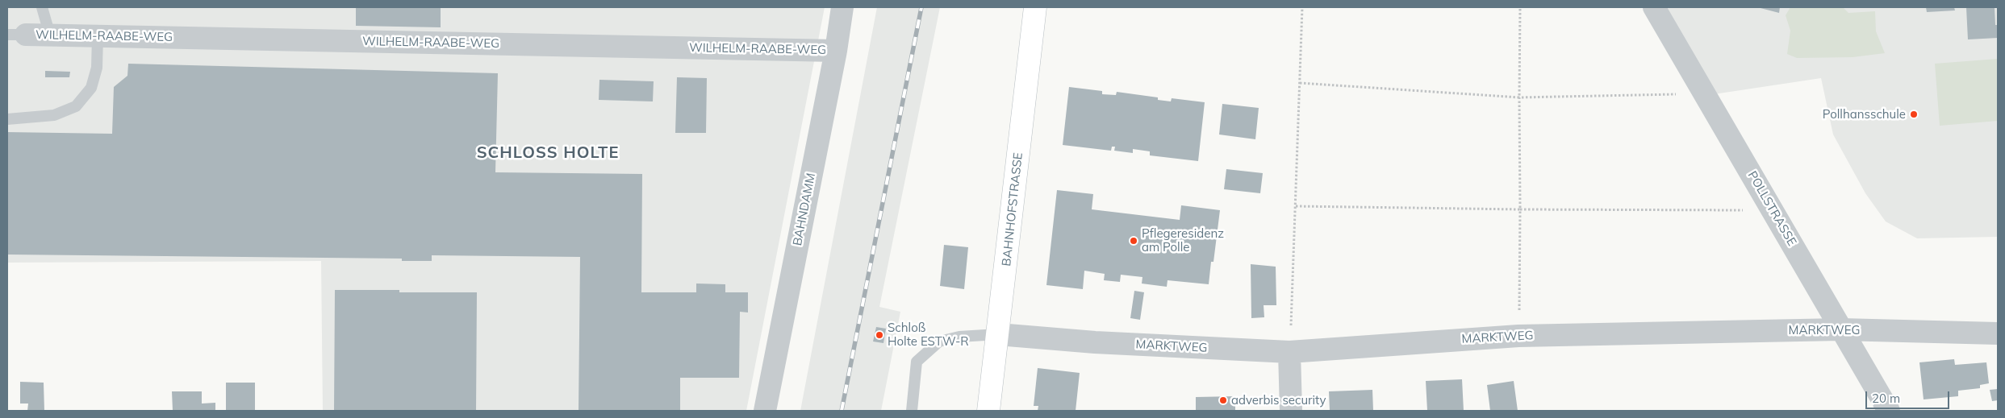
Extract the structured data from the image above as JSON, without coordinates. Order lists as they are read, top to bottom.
{
  "streets": {
    "street": [
      "WILHELM-RAABE-WEG",
      "POLLSTRASSE",
      "BAHNDAMM",
      "BAHNHOFSTRASSE",
      "MARKTWEG"
    ]
  },
  "crossings": [
    ["WILHELM-RAABE-WEG", "BAHNDAMM"],
    ["POLLSTRASSE", "MARKTWEG"],
    ["BAHNHOFSTRASSE", "MARKTWEG"]
  ],
  "districts": ["SCHLOSS HOLTE"],
  "places": [
    "Pollhansschule",
    "Pflegeresidenz am Polle",
    "Schloß Holte ESTW-R",
    "adverbis security"
  ],
  "scale_bar": "20 m"
}
